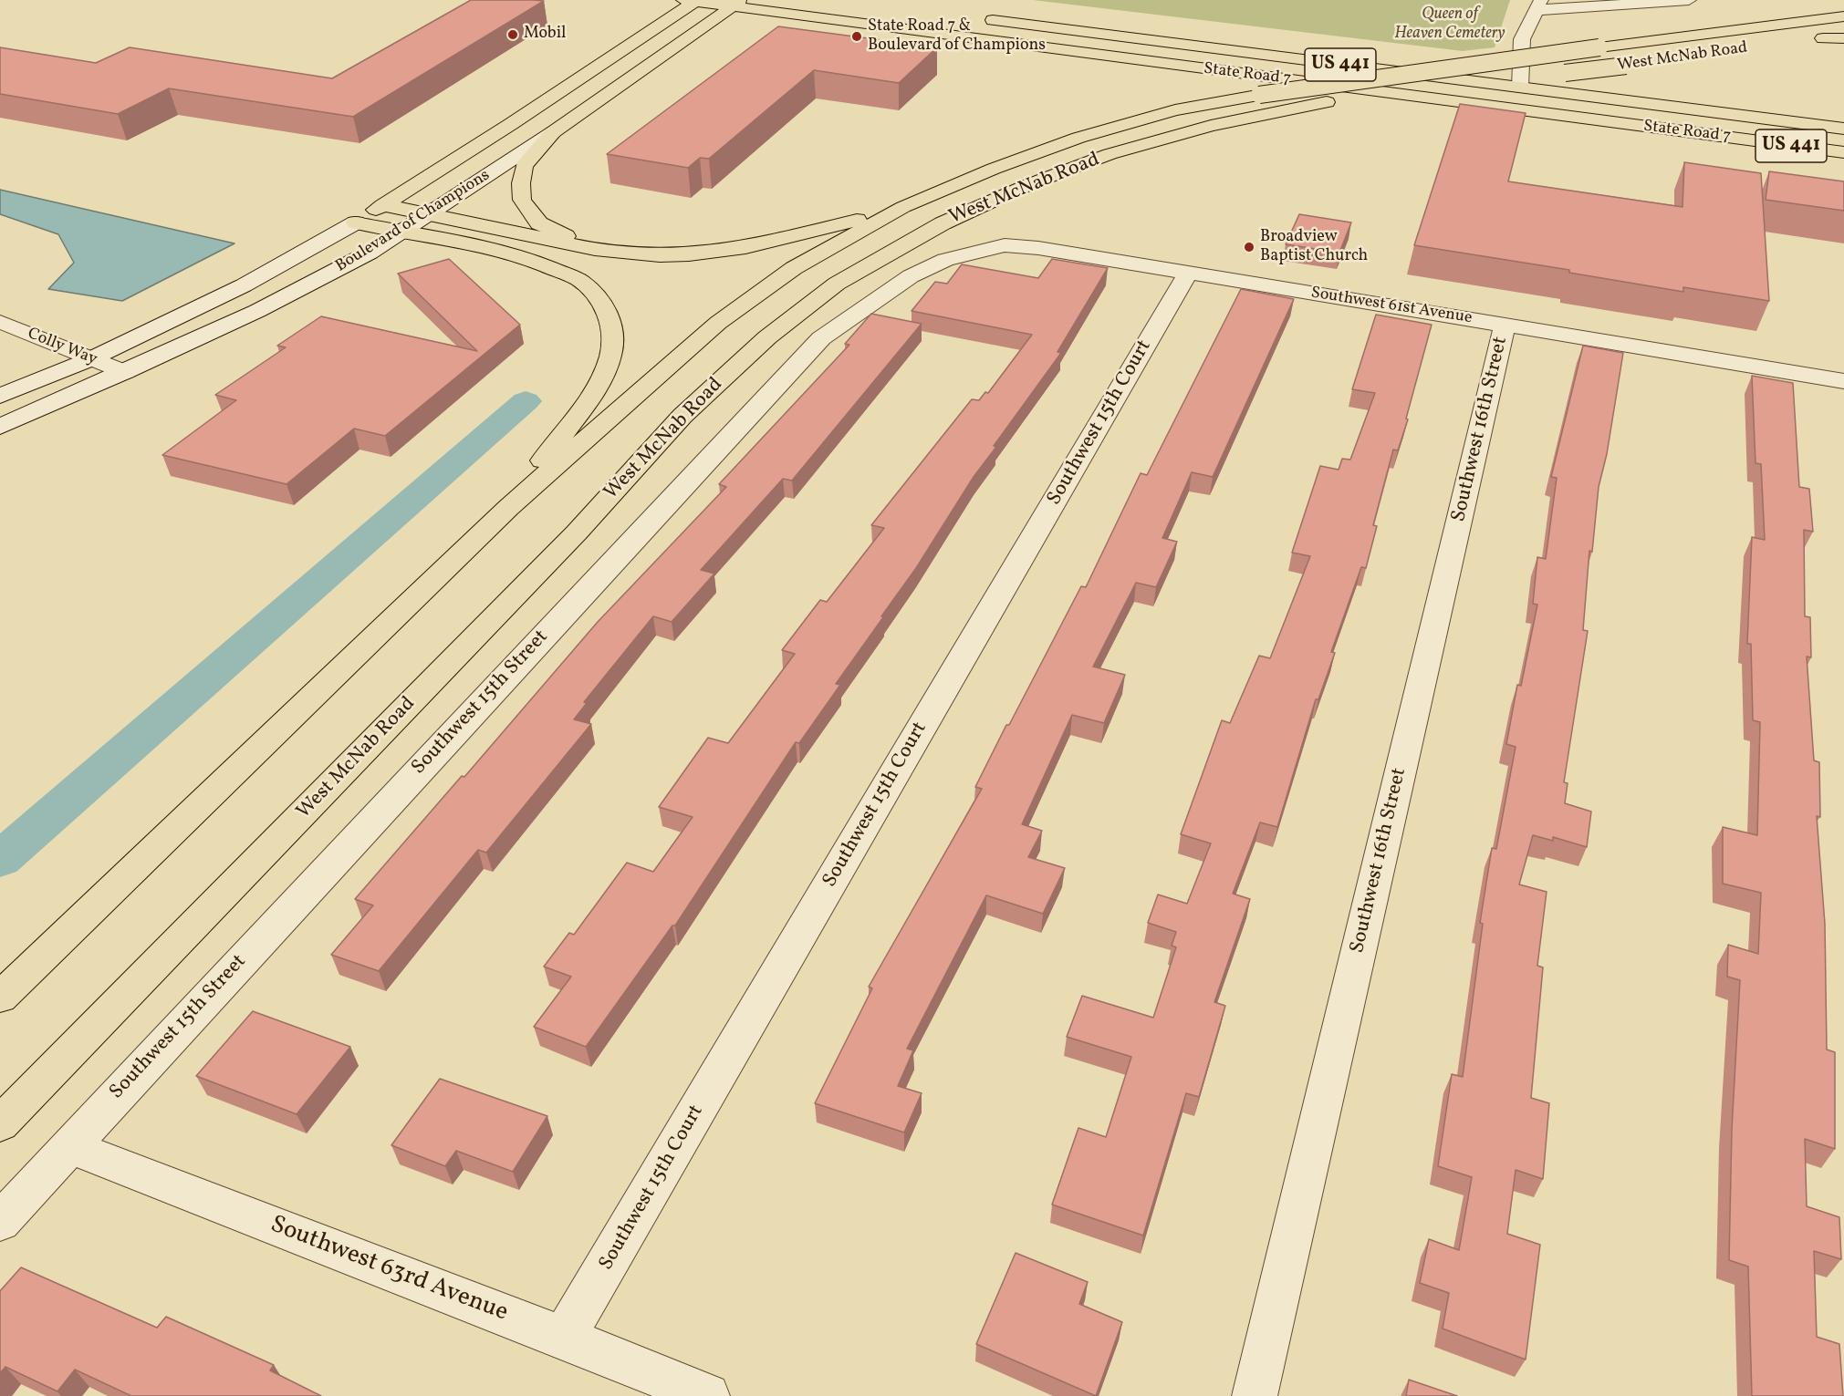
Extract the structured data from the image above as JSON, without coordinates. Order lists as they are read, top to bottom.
{
  "streets": {
    "main road": [
      "West McNab Road",
      "US 441",
      "State Road 7",
      "Boulevard of Champions"
    ],
    "street": [
      "Southwest 61st Avenue",
      "Colly Way",
      "Southwest 15th Court",
      "Southwest 16th Street",
      "Southwest 15th Street",
      "Southwest 63rd Avenue"
    ]
  },
  "crossings": [
    ["State Road 7", "Boulevard of Champions"],
    ["Boulevard of Champions", "Colly Way"],
    ["Southwest 61st Avenue", "Southwest 15th Court"],
    ["Southwest 61st Avenue", "Southwest 16th Street"],
    ["Southwest 61st Avenue", "Southwest 15th Street"],
    ["Southwest 15th Court", "Southwest 63rd Avenue"],
    ["Southwest 15th Street", "Southwest 63rd Avenue"]
  ],
  "parks": ["Queen of Heaven Cemetery"],
  "places": ["Mobil", "State Road 7 & Boulevard of Champions", "Broadview Baptist Church"]
}
